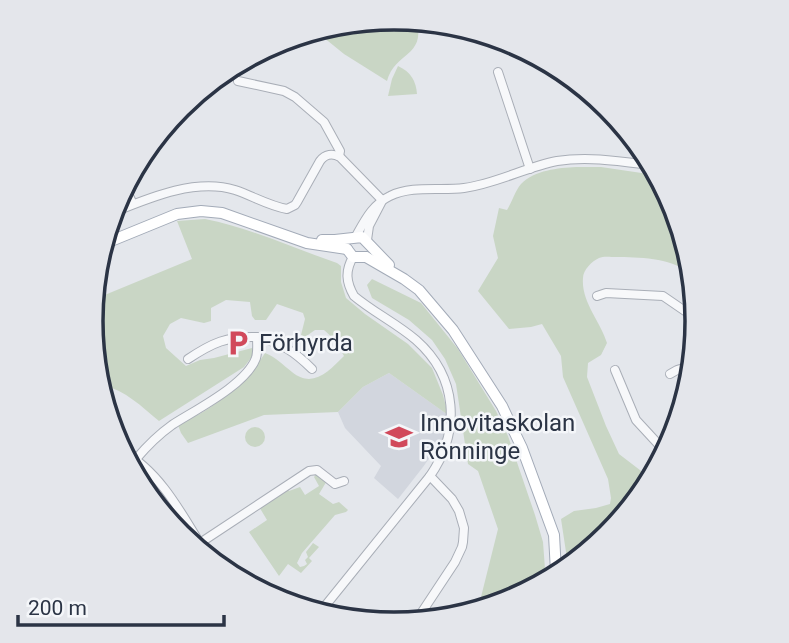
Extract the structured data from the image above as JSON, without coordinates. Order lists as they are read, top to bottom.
{
  "places": {
    "parking": ["Förhyrda"],
    "school or university": ["Innovitaskolan Rönninge"]
  },
  "scale_bar": "200 m"
}
